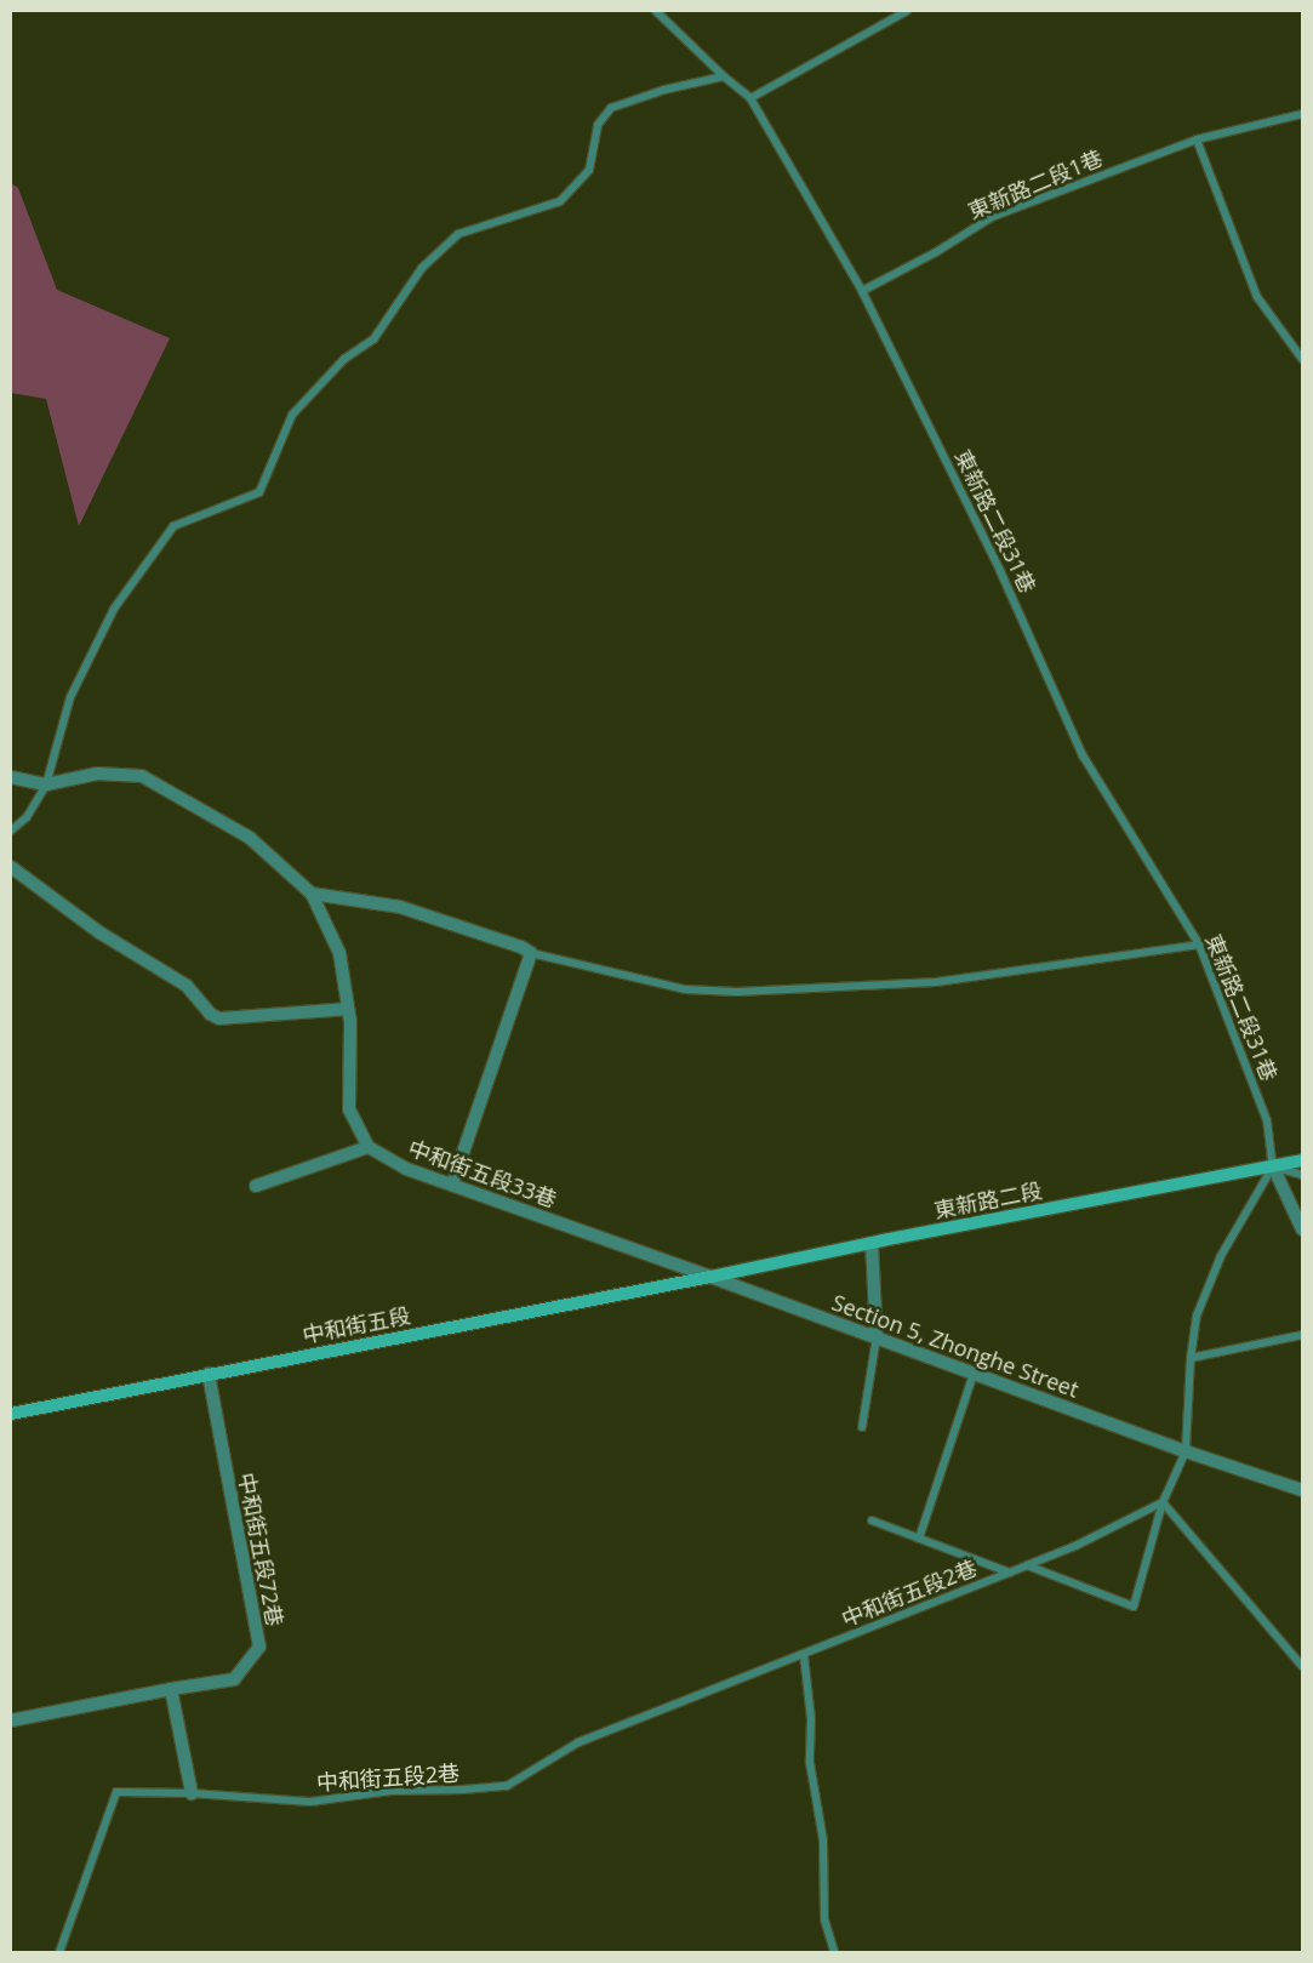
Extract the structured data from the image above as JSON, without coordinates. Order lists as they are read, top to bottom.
{
  "streets": {
    "main road": ["東新路二段", "中和街五段"],
    "street": ["中和街五段33巷", "Section 5, Zhonghe Street", "中和街五段72巷"],
    "lane": ["東新路二段1巷", "東新路二段31巷", "中和街五段2巷"]
  },
  "crossings": [
    ["東新路二段1巷", "東新路二段31巷"],
    ["東新路二段31巷", "東新路二段"],
    ["中和街五段33巷", "東新路二段"],
    ["中和街五段33巷", "中和街五段"],
    ["中和街五段33巷", "Section 5, Zhonghe Street"],
    ["東新路二段", "中和街五段"],
    ["東新路二段", "Section 5, Zhonghe Street"],
    ["中和街五段", "Section 5, Zhonghe Street"],
    ["中和街五段", "中和街五段72巷"]
  ]
}
